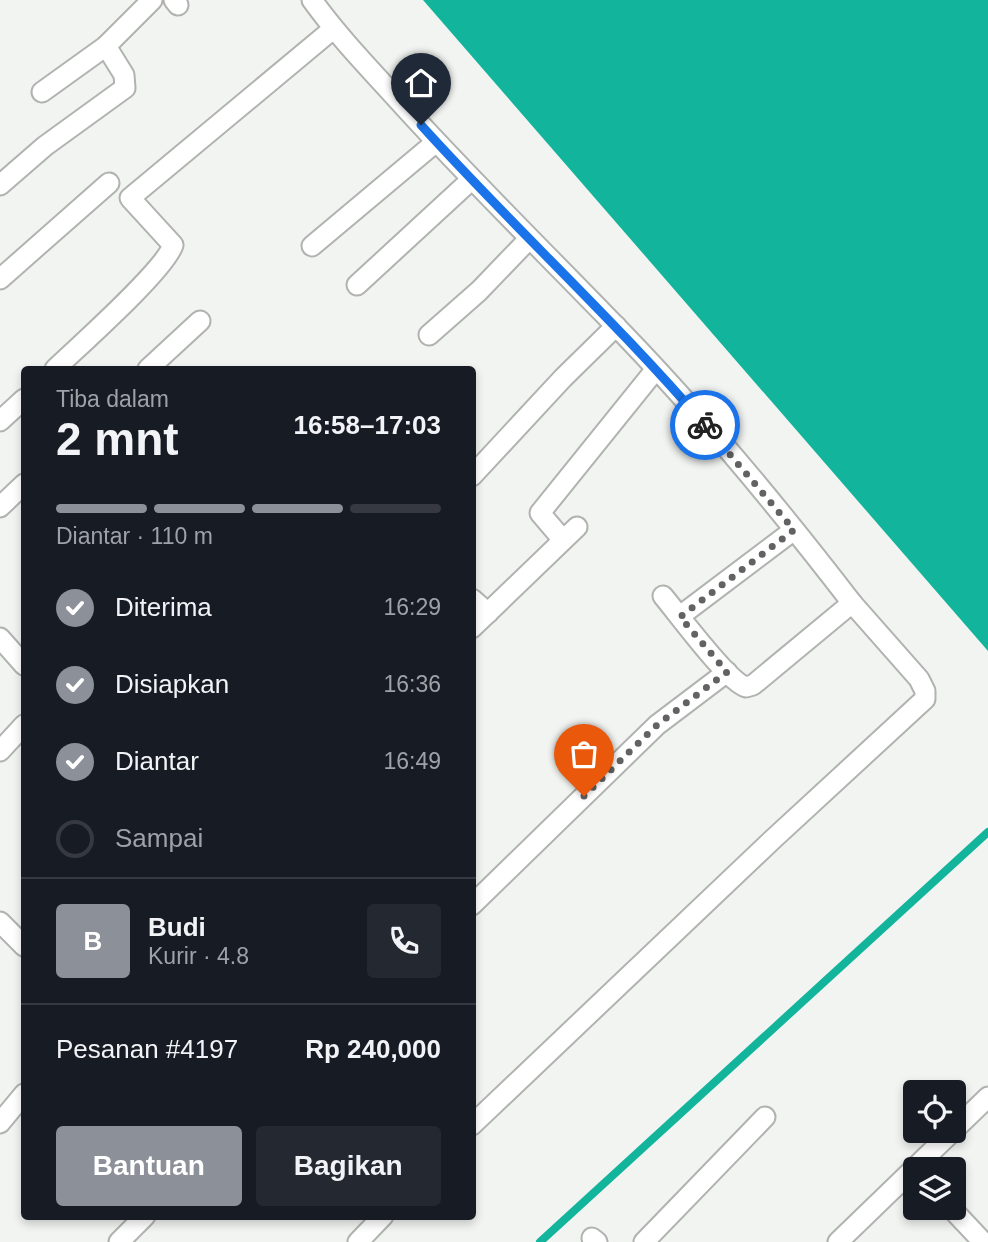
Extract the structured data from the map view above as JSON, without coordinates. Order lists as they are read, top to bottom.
{
  "page": {
    "heading": ["2 mnt", "Tiba dalam", "16:58–17:03"],
    "panel": [
      "Budi",
      "Kurir · 4.8",
      "Pesanan #4197",
      "Rp 240,000"
    ],
    "bar": "Diantar · 110 m",
    "list": [
      ["Diterima", "16:29"],
      ["Disiapkan", "16:36"],
      ["Diantar", "16:49"],
      "Sampai"
    ],
    "round": "B",
    "buttons": ["Bantuan", "Bagikan"]
  }
}
